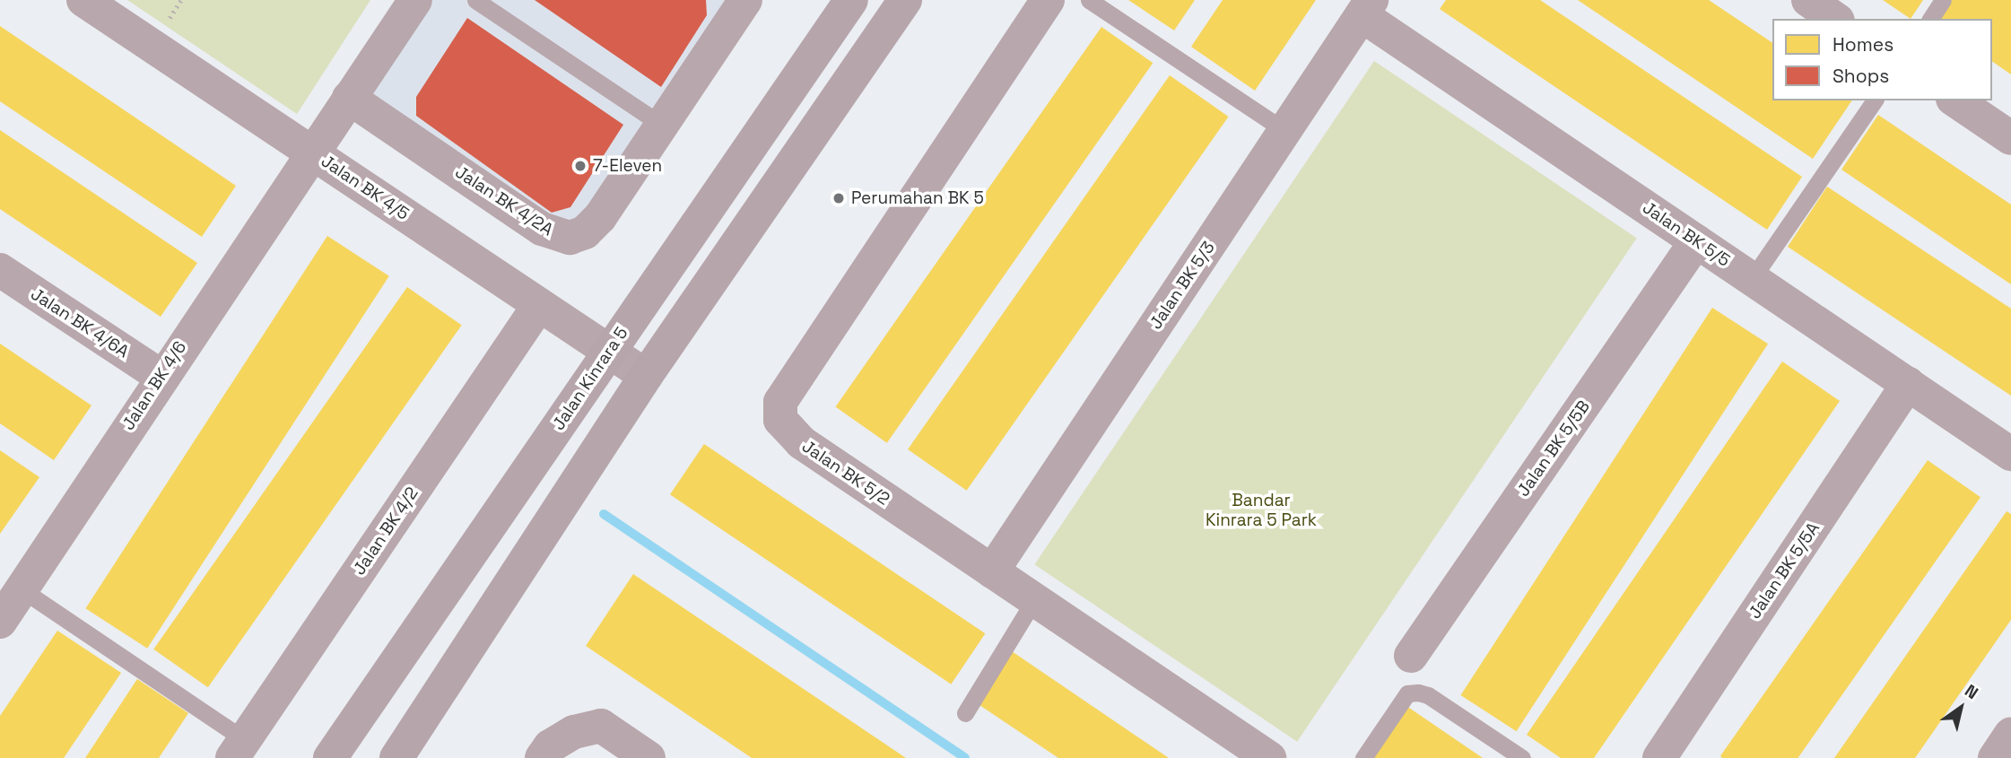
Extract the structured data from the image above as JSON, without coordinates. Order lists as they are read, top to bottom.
{
  "streets": {
    "main road": ["Jalan Kinrara 5"],
    "street": [
      "Jalan BK 4/5",
      "Jalan BK 4/2A",
      "Jalan BK 5/5",
      "Jalan BK 5/3",
      "Jalan BK 4/6A",
      "Jalan BK 4/6",
      "Jalan BK 5/5B",
      "Jalan BK 5/2",
      "Jalan BK 4/2",
      "Jalan BK 5/5A"
    ]
  },
  "crossings": [
    ["Jalan BK 4/5", "Jalan Kinrara 5"],
    ["Jalan BK 4/5", "Jalan BK 4/6"],
    ["Jalan BK 4/5", "Jalan BK 4/2"],
    ["Jalan BK 5/5", "Jalan BK 5/3"],
    ["Jalan BK 5/5", "Jalan BK 5/5B"],
    ["Jalan BK 5/5", "Jalan BK 5/5A"],
    ["Jalan BK 5/3", "Jalan BK 5/2"],
    ["Jalan BK 4/6A", "Jalan BK 4/6"]
  ],
  "parks": ["Bandar Kinrara 5 Park"],
  "places": ["7-Eleven", "Perumahan BK 5"],
  "legend": ["Homes", "Shops"],
  "north": "top right"
}
